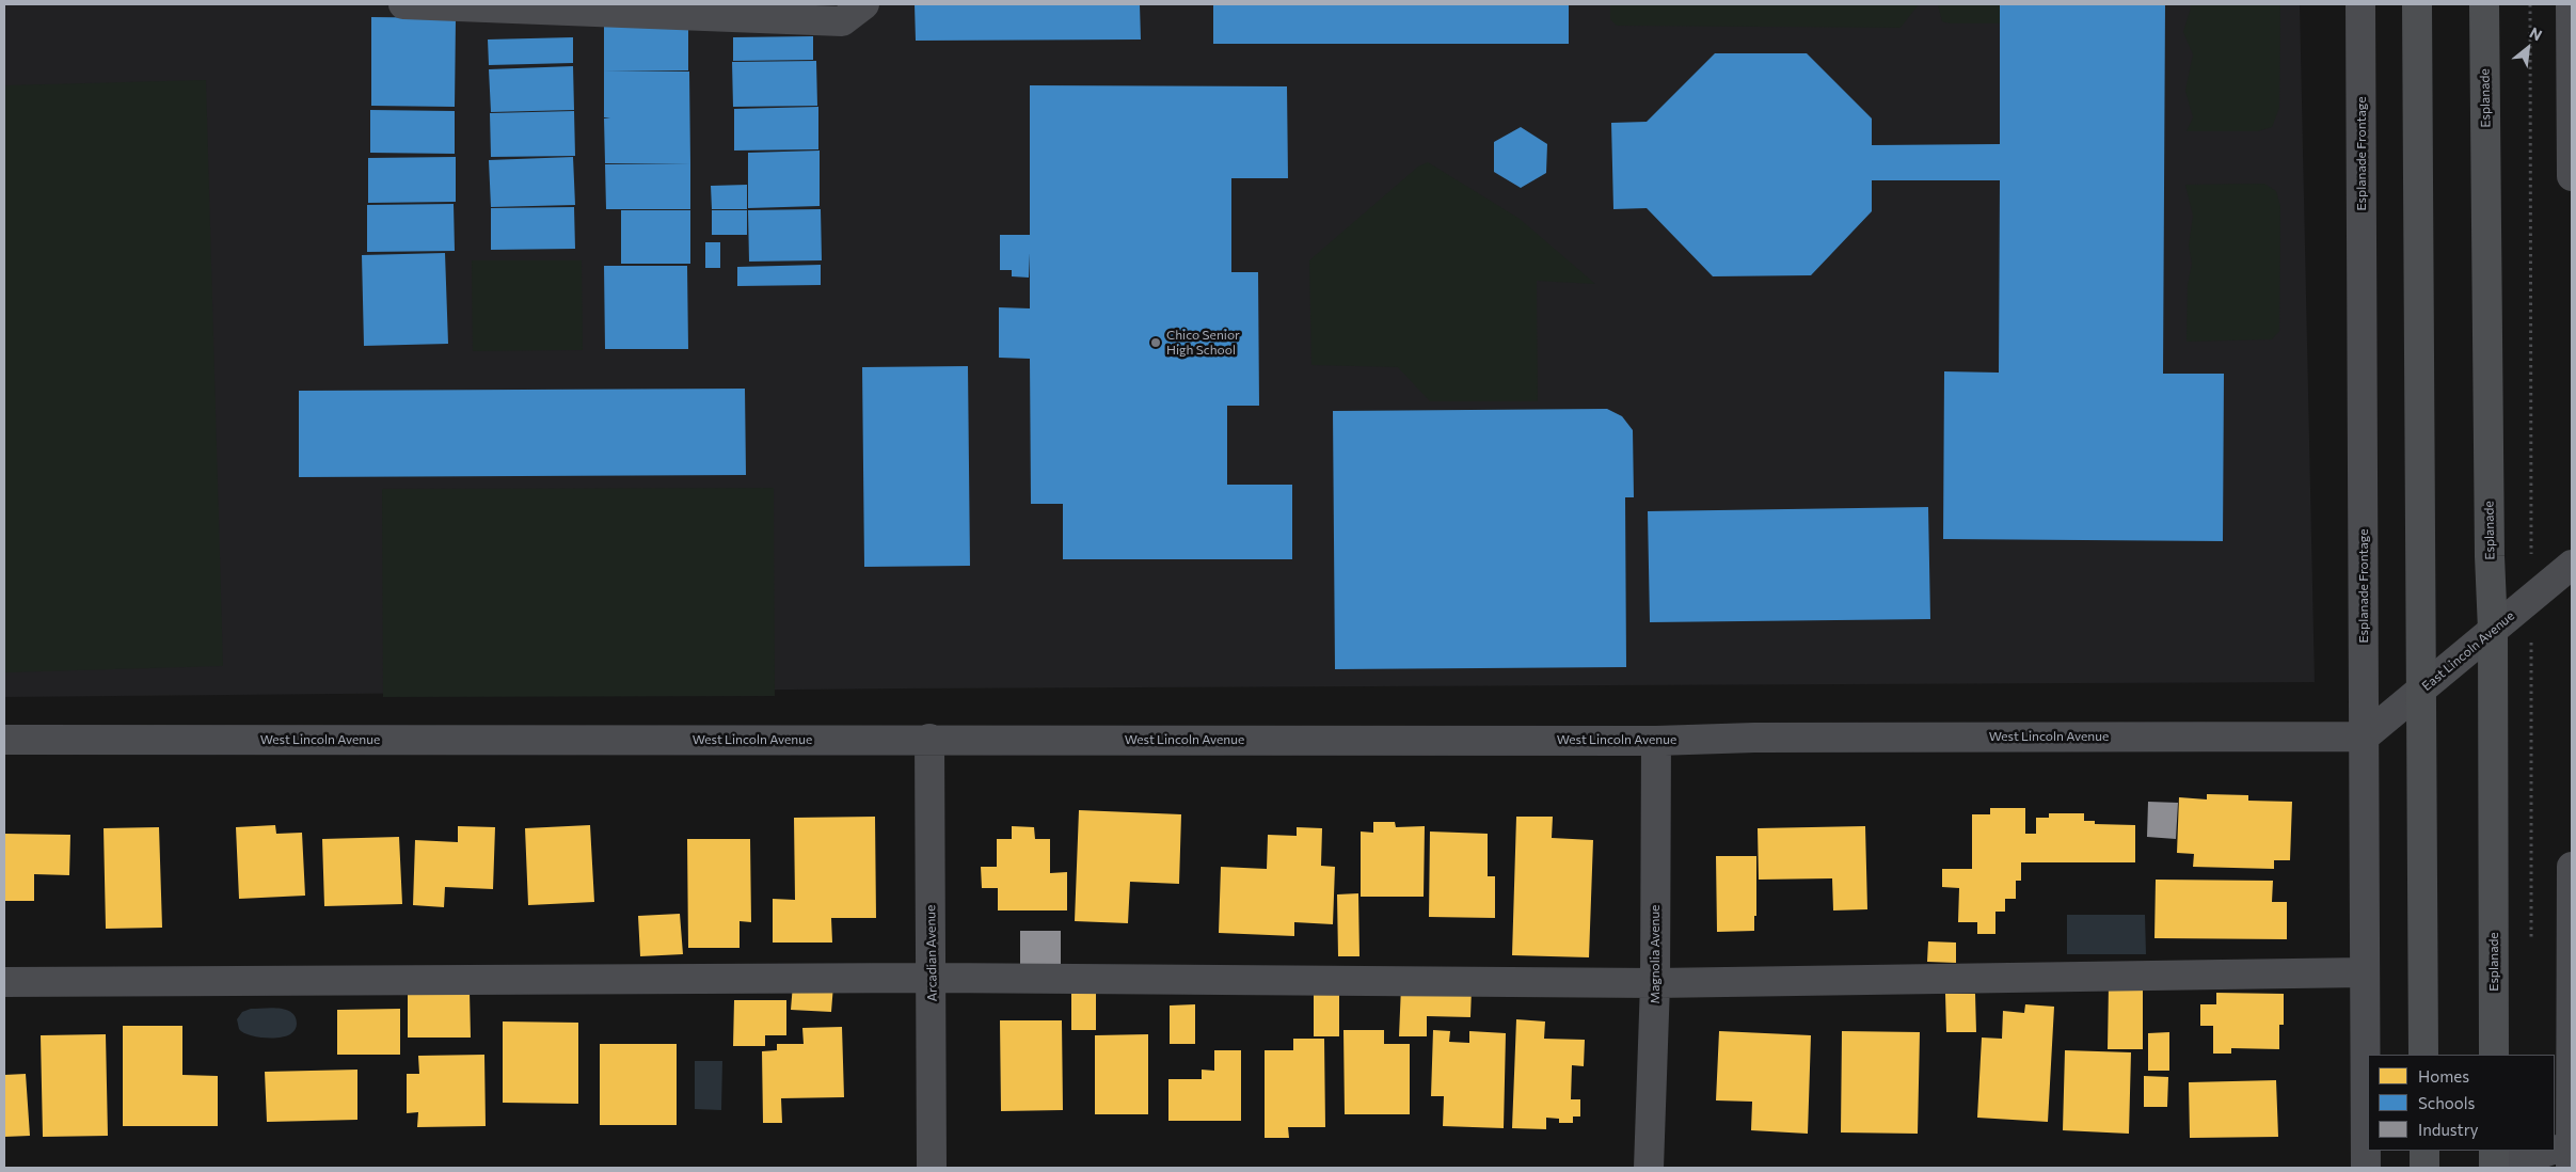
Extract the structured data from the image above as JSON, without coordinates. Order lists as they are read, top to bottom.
{
  "streets": {
    "main road": ["Esplanade"],
    "street": [
      "Esplanade Frontage",
      "East Lincoln Avenue",
      "West Lincoln Avenue",
      "Arcadian Avenue",
      "Magnolia Avenue"
    ]
  },
  "crossings": [
    ["Esplanade", "East Lincoln Avenue"],
    ["Esplanade Frontage", "East Lincoln Avenue"],
    ["Esplanade Frontage", "West Lincoln Avenue"],
    ["East Lincoln Avenue", "West Lincoln Avenue"],
    ["West Lincoln Avenue", "Arcadian Avenue"],
    ["West Lincoln Avenue", "Magnolia Avenue"]
  ],
  "places": ["Chico Senior High School"],
  "legend": ["Homes", "Schools", "Industry"],
  "north": "top right"
}
